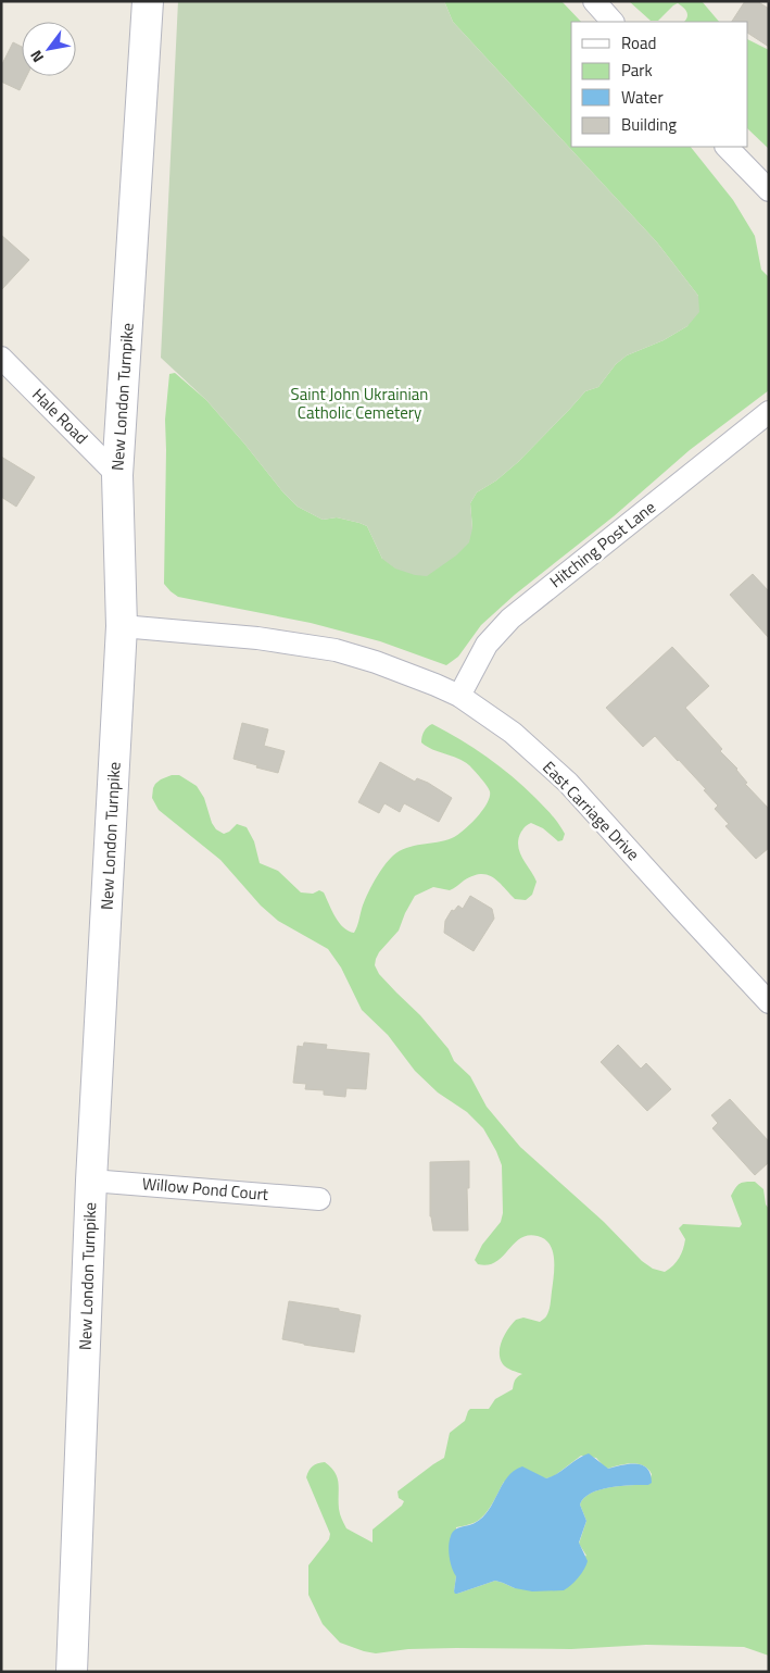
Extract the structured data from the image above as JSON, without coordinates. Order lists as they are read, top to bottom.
{
  "streets": {
    "street": [
      "New London Turnpike",
      "Hale Road",
      "Hitching Post Lane",
      "East Carriage Drive",
      "Willow Pond Court"
    ]
  },
  "crossings": [
    ["New London Turnpike", "Hale Road"],
    ["New London Turnpike", "East Carriage Drive"],
    ["New London Turnpike", "Willow Pond Court"],
    ["Hitching Post Lane", "East Carriage Drive"]
  ],
  "parks": ["Saint John Ukrainian Catholic Cemetery"],
  "legend": [
    "Road",
    "Park",
    "Water",
    "Building"
  ],
  "north": "bottom left"
}
